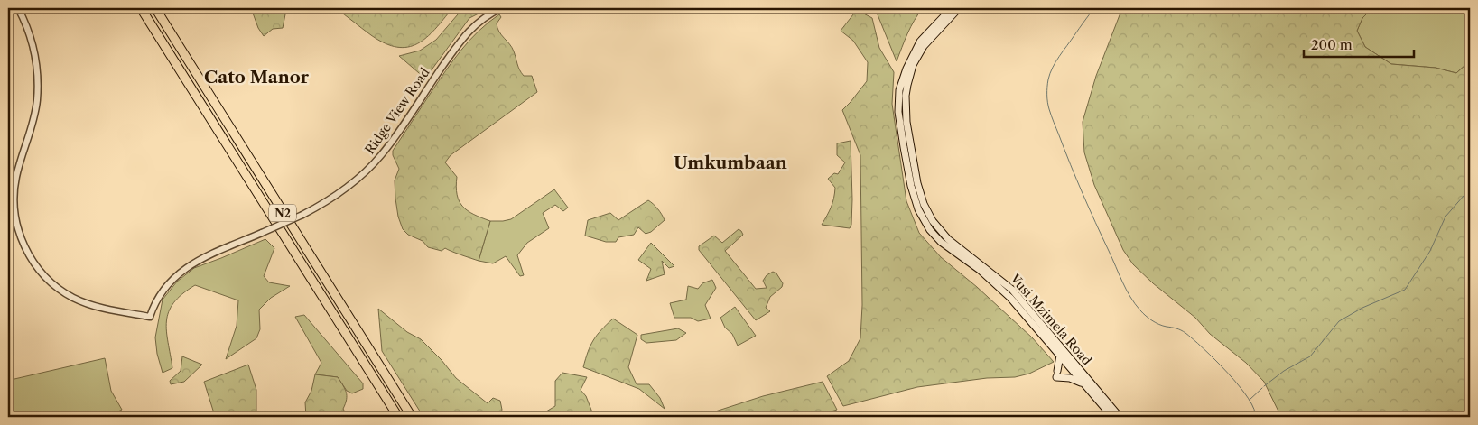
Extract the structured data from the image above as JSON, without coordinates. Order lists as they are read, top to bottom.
{
  "streets": {
    "highway": ["N2"],
    "main road": ["Vusi Mzimela Road"],
    "street": ["Ridge View Road"]
  },
  "districts": ["Cato Manor", "Umkumbaan"],
  "scale_bar": "200 m"
}
